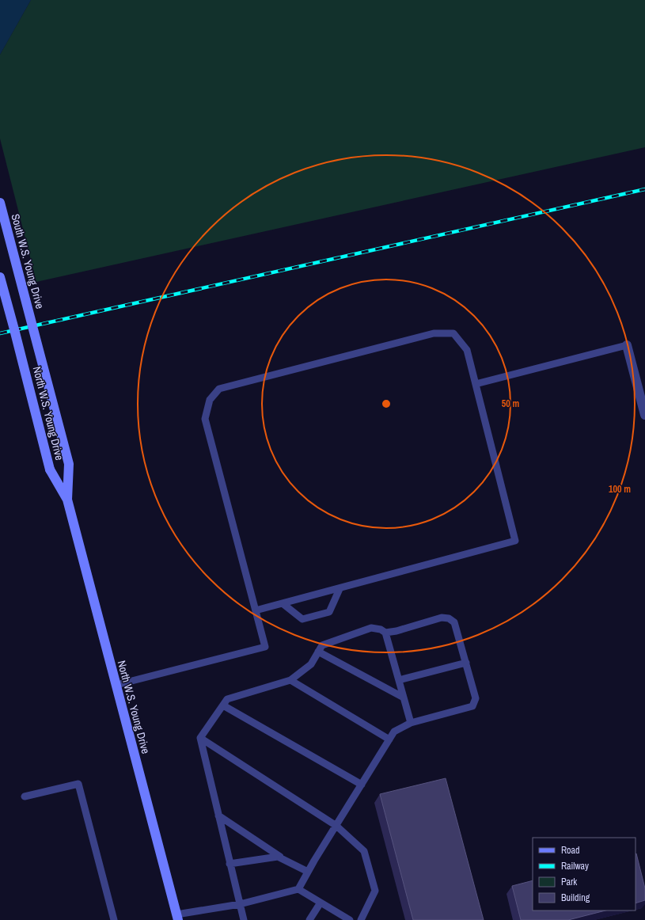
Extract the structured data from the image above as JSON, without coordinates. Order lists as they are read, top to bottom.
{
  "streets": {
    "main road": ["South W.S. Young Drive", "North W.S. Young Drive"]
  },
  "crossings": [
    ["South W.S. Young Drive", "North W.S. Young Drive"]
  ],
  "legend": [
    "Road",
    "Railway",
    "Park",
    "Building"
  ],
  "rings": ["50 m", "100 m"]
}
